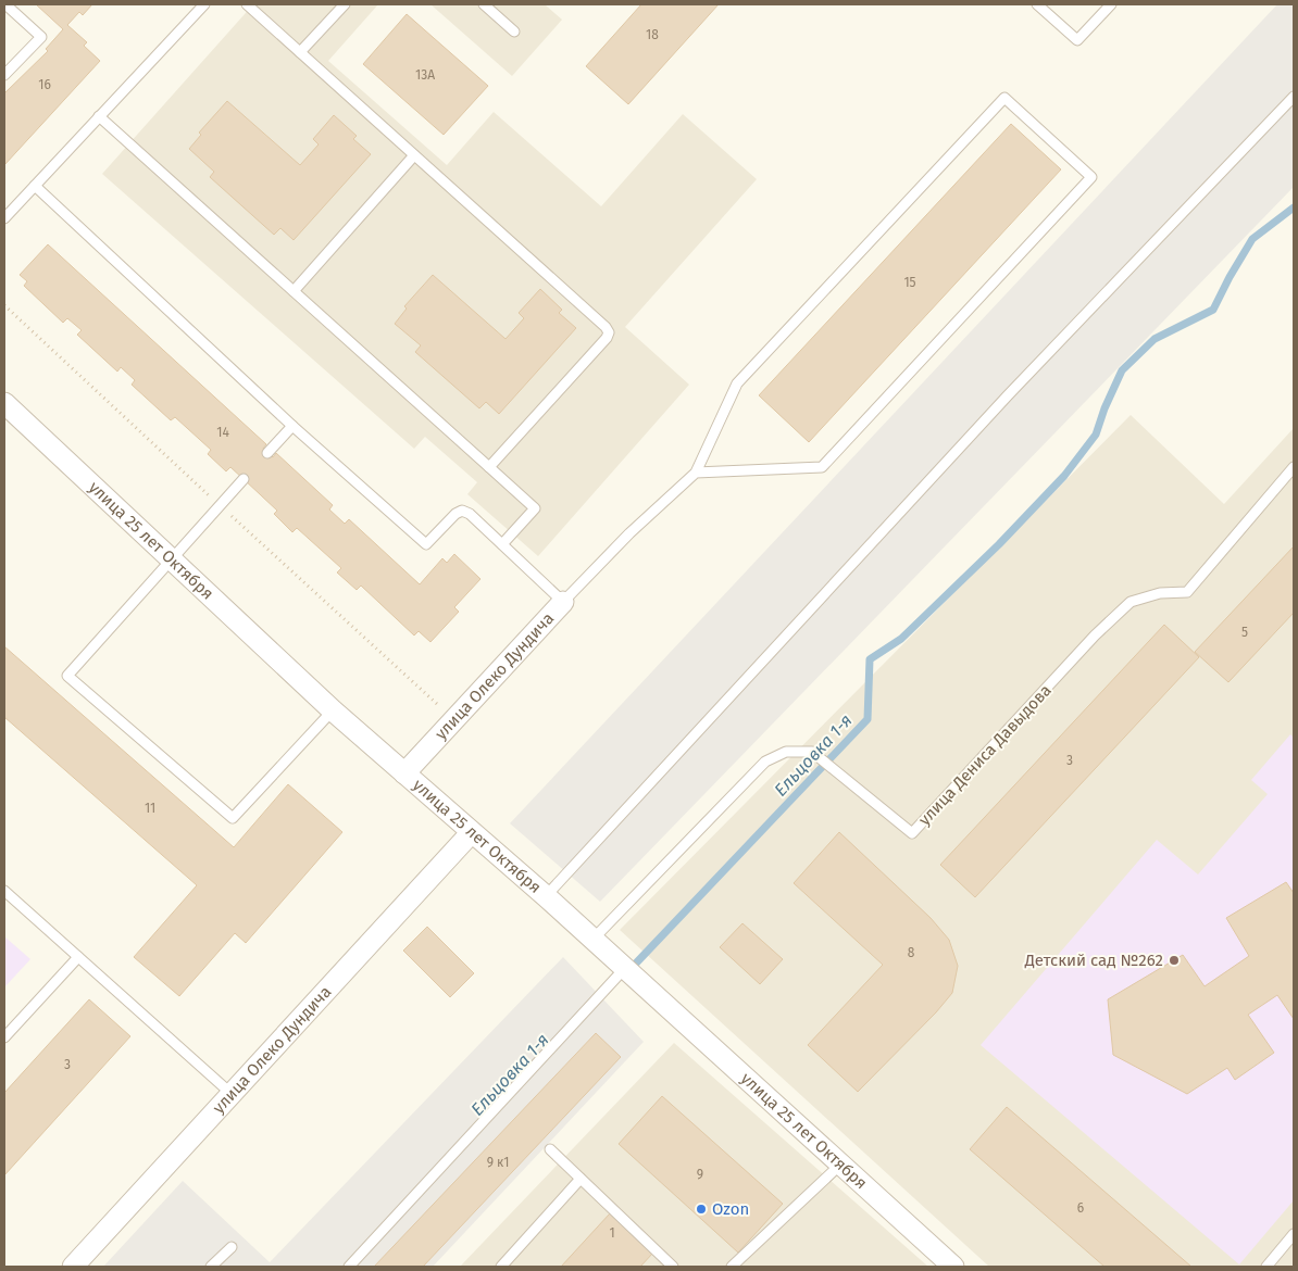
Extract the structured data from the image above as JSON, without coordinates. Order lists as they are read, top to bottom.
{
  "streets": {
    "street": ["улица 25 лет Октября", "улица Олеко Дундича"],
    "lane": ["улица Дениса Давыдова"]
  },
  "crossings": [
    ["улица 25 лет Октября", "улица Олеко Дундича"],
    ["улица 25 лет Октября", "улица Дениса Давыдова"]
  ],
  "water": ["Ельцовка 1-я"],
  "places": ["Детский сад №262", "Ozon"],
  "house_numbers": [
    "18",
    "13А",
    "16",
    "15",
    "14",
    "5",
    "3",
    "11",
    "8",
    "3",
    "9 к1",
    "9",
    "6",
    "1"
  ]
}
